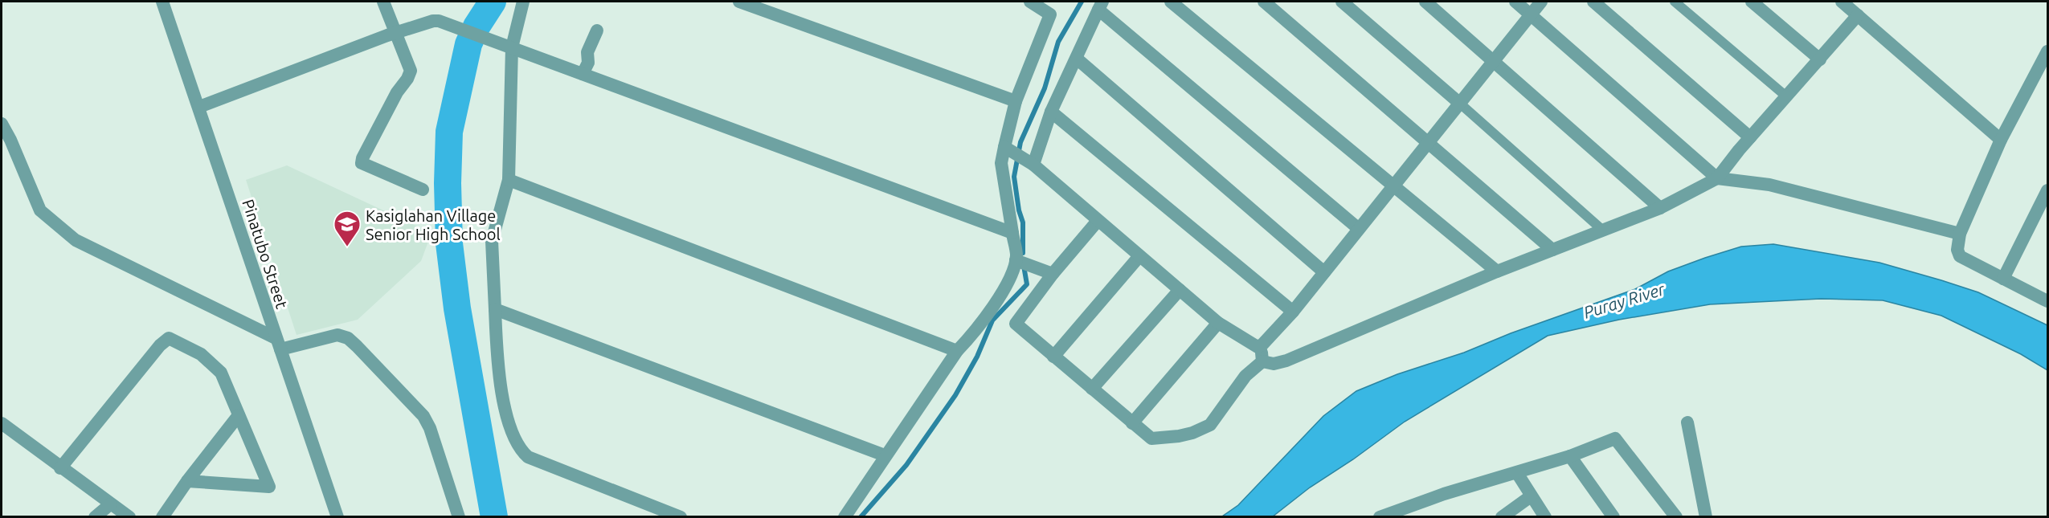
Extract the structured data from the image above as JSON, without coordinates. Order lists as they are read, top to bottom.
{
  "streets": {
    "street": ["Pinatubo Street"]
  },
  "water": ["Puray River"],
  "places": {
    "school or university": ["Kasiglahan Village Senior High School"]
  }
}
